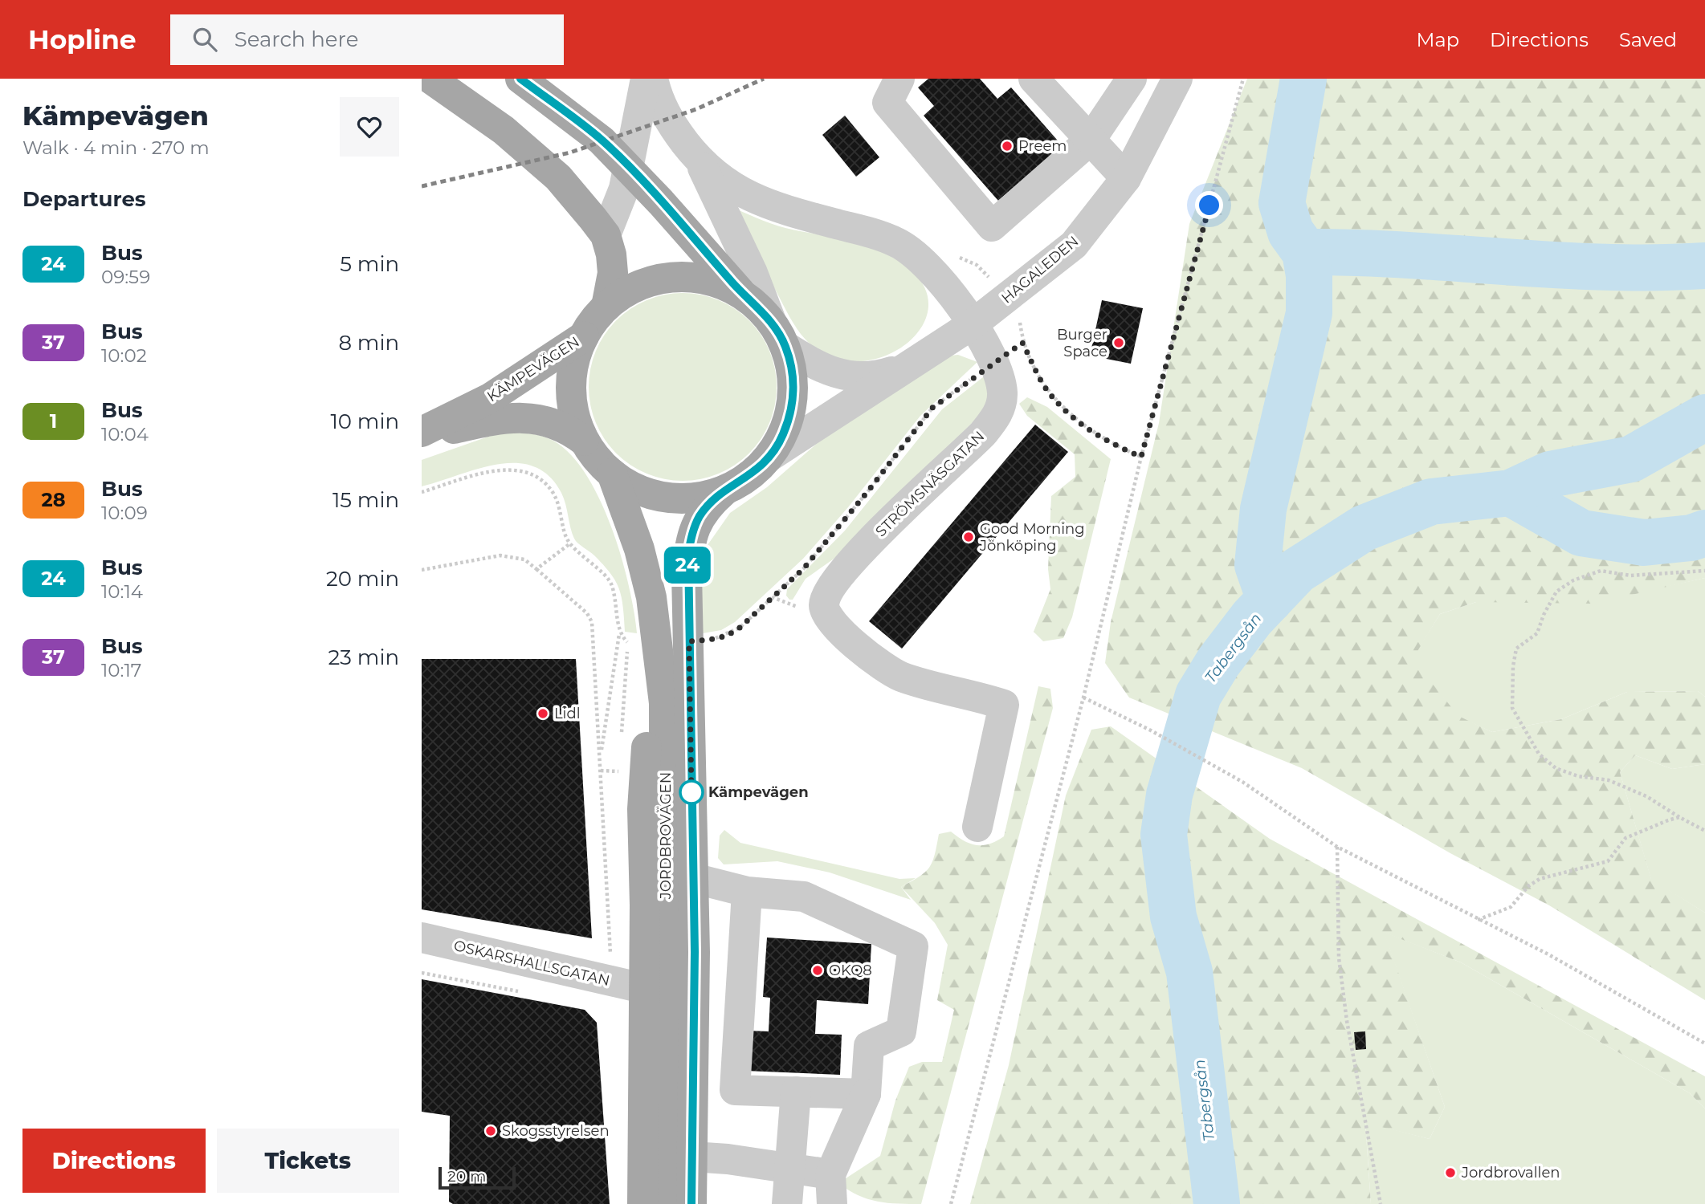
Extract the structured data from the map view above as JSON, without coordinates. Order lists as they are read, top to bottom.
{
  "streets": {
    "main road": ["KÄMPEVÄGEN", "JORDBROVÄGEN"],
    "street": ["HAGALEDEN", "STRÖMSNÄSGATAN", "OSKARSHALLSGATAN"]
  },
  "crossings": [
    ["HAGALEDEN", "STRÖMSNÄSGATAN"]
  ],
  "water": ["Tabergsån"],
  "places": [
    "Preem",
    "Burger Space",
    "Good Morning Jönköping",
    "Lidl",
    "Kämpevägen",
    "OKQ8",
    "Skogsstyrelsen",
    "Jordbrovallen"
  ],
  "lines": ["bus line 24"],
  "scale_bar": "20 m",
  "page": {
    "header": "Hopline",
    "search": "Search here",
    "nav": ["Map", "Directions", "Saved"],
    "heading": [
      ["Kämpevägen", "Walk · 4 min · 270 m"],
      "Departures"
    ],
    "on_map": "24",
    "list": [
      {
        "mark": "24",
        "name": "Bus",
        "note": "09:59",
        "value": "5 min"
      },
      {
        "mark": "37",
        "name": "Bus",
        "note": "10:02",
        "value": "8 min"
      },
      {
        "mark": "1",
        "name": "Bus",
        "note": "10:04",
        "value": "10 min"
      },
      {
        "mark": "28",
        "name": "Bus",
        "note": "10:09",
        "value": "15 min"
      },
      {
        "mark": "24",
        "name": "Bus",
        "note": "10:14",
        "value": "20 min"
      },
      {
        "mark": "37",
        "name": "Bus",
        "note": "10:17",
        "value": "23 min"
      }
    ],
    "buttons": ["Directions", "Tickets"],
    "scale": "20 m"
  }
}
